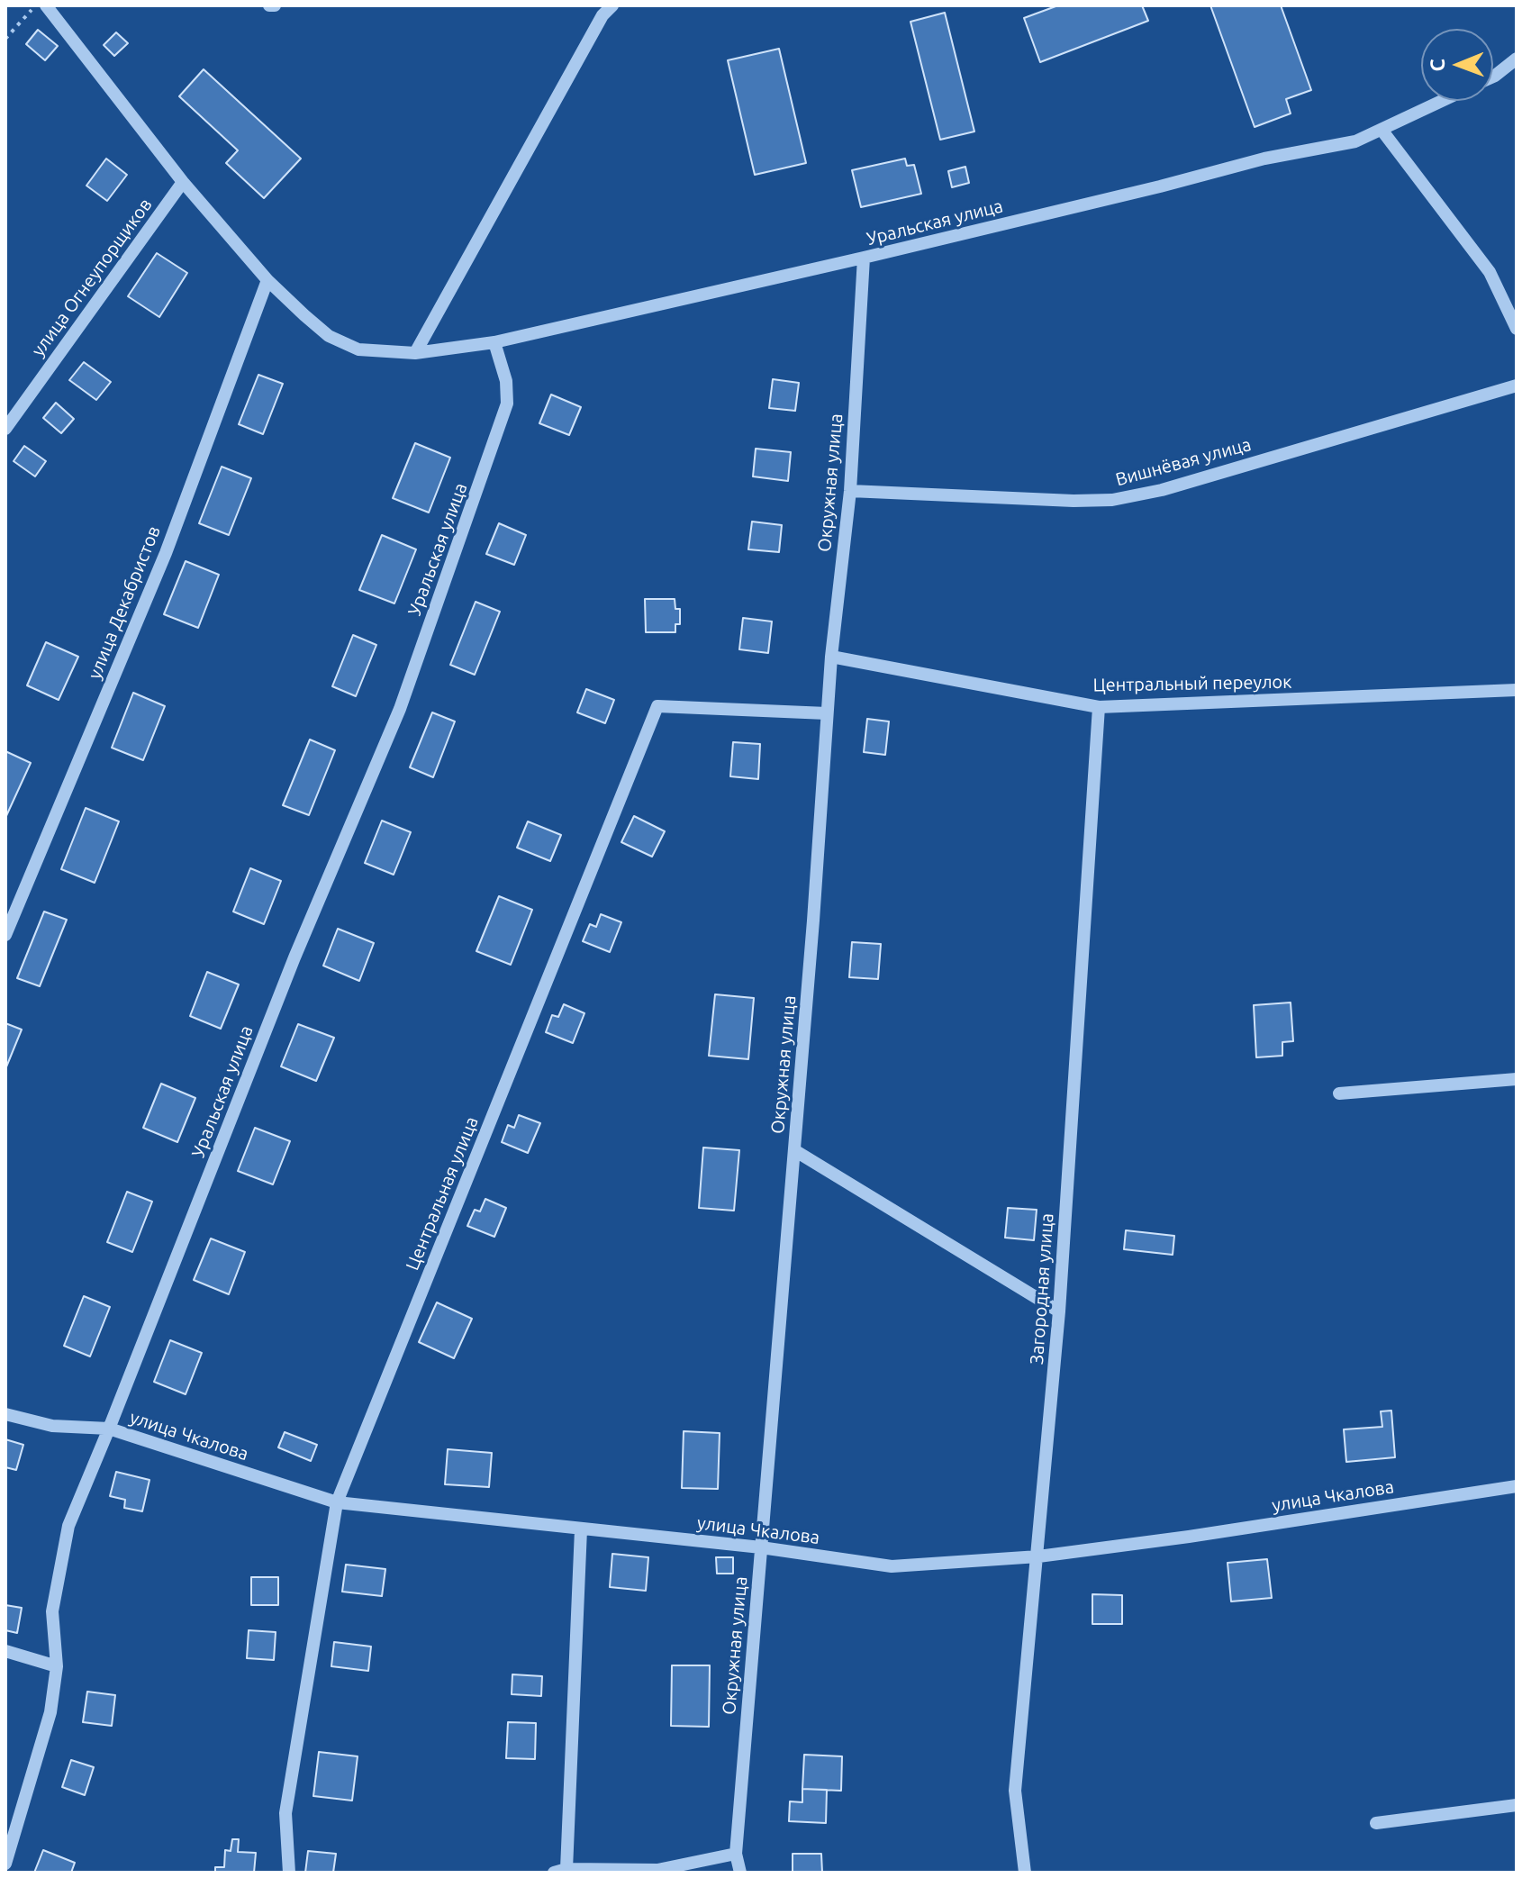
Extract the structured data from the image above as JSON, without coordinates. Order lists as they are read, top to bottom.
{
  "streets": {
    "street": [
      "Уральская улица",
      "улица Огнеупорщиков",
      "Вишнёвая улица",
      "Окружная улица",
      "улица Декабристов",
      "Центральный переулок",
      "Центральная улица",
      "Загородная улица",
      "улица Чкалова"
    ]
  },
  "crossings": [
    ["Уральская улица", "улица Огнеупорщиков"],
    ["Уральская улица", "Окружная улица"],
    ["Уральская улица", "улица Декабристов"],
    ["Уральская улица", "улица Чкалова"],
    ["Вишнёвая улица", "Окружная улица"],
    ["Окружная улица", "Центральный переулок"],
    ["Окружная улица", "Центральная улица"],
    ["Окружная улица", "улица Чкалова"],
    ["Центральный переулок", "Загородная улица"],
    ["Центральная улица", "улица Чкалова"],
    ["Загородная улица", "улица Чкалова"]
  ],
  "north": "left"
}
